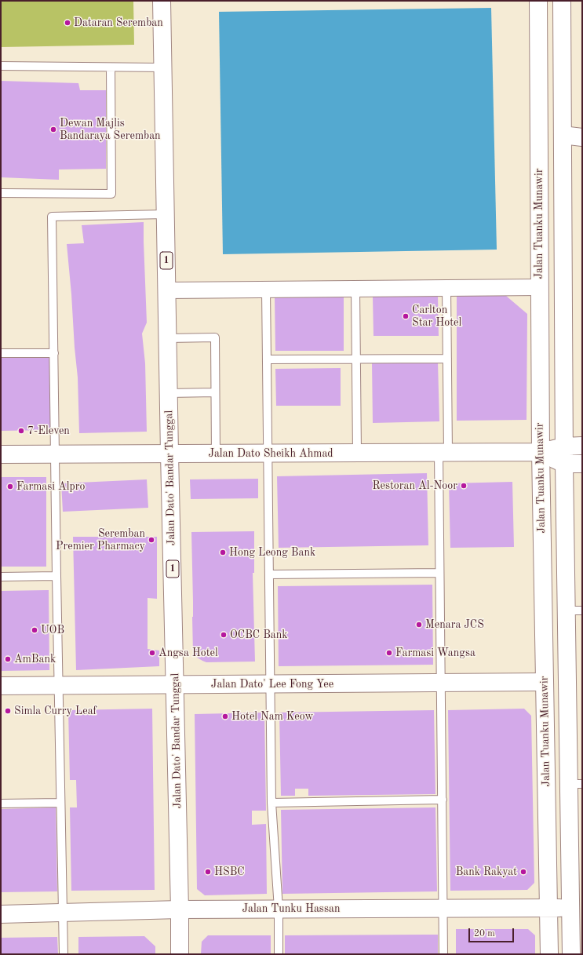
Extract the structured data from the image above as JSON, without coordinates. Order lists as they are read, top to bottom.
{
  "streets": {
    "main road": [
      "Jalan Tuanku Munawir",
      "1",
      "Jalan Dato Sheikh Ahmad",
      "Jalan Dato' Bandar Tunggal",
      "Jalan Dato' Lee Fong Yee",
      "Jalan Tunku Hassan"
    ]
  },
  "crossings": [
    ["Jalan Tuanku Munawir", "Jalan Dato Sheikh Ahmad"],
    ["Jalan Tuanku Munawir", "Jalan Dato' Lee Fong Yee"],
    ["Jalan Tuanku Munawir", "Jalan Tunku Hassan"],
    ["Jalan Dato Sheikh Ahmad", "Jalan Dato' Bandar Tunggal"],
    ["Jalan Dato' Bandar Tunggal", "Jalan Dato' Lee Fong Yee"],
    ["Jalan Dato' Bandar Tunggal", "Jalan Tunku Hassan"]
  ],
  "places": [
    "Dataran Seremban",
    "Dewan Majlis Bandaraya Seremban",
    "Carlton Star Hotel",
    "7-Eleven",
    "Restoran Al-Noor",
    "Farmasi Alpro",
    "Seremban Premier Pharmacy",
    "Hong Leong Bank",
    "Menara JCS",
    "UOB",
    "OCBC Bank",
    "Angsa Hotel",
    "Farmasi Wangsa",
    "AmBank",
    "Simla Curry Leaf",
    "Hotel Nam Keow",
    "HSBC",
    "Bank Rakyat"
  ],
  "scale_bar": "20 m"
}
